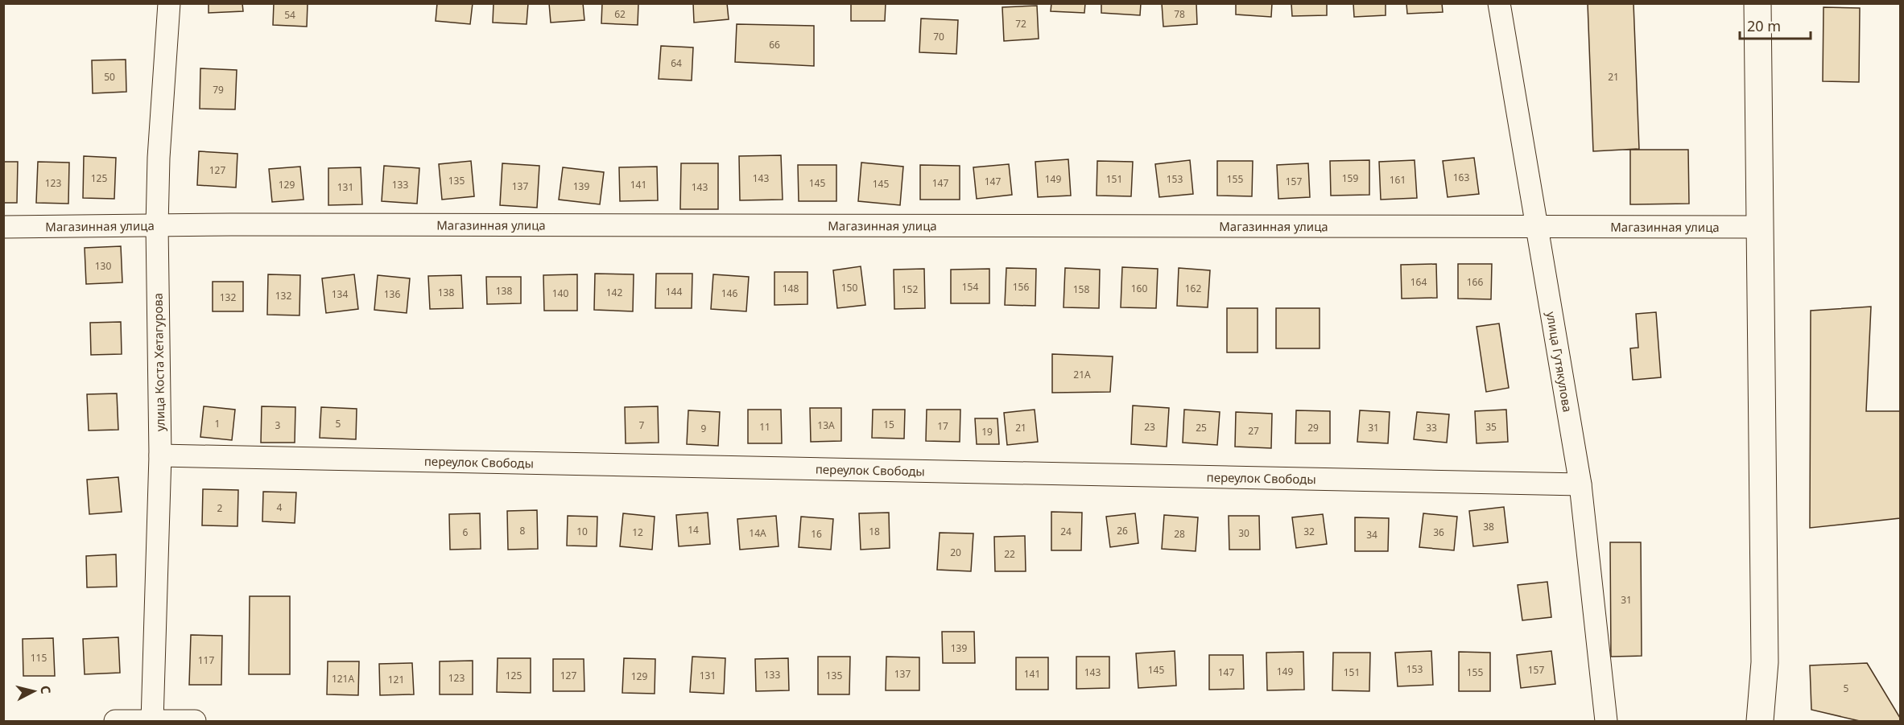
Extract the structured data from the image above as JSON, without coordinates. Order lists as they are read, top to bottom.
{
  "streets": {
    "street": [
      "Магазинная улица",
      "улица Гутякулова",
      "улица Коста Хетагурова",
      "переулок Свободы"
    ]
  },
  "crossings": [
    ["Магазинная улица", "улица Гутякулова"],
    ["Магазинная улица", "улица Коста Хетагурова"],
    ["улица Гутякулова", "переулок Свободы"],
    ["улица Коста Хетагурова", "переулок Свободы"]
  ],
  "house_numbers": [
    "62",
    "78",
    "54",
    "72",
    "70",
    "66",
    "64",
    "50",
    "21",
    "79",
    "127",
    "163",
    "125",
    "143",
    "159",
    "149",
    "151",
    "153",
    "155",
    "161",
    "135",
    "147",
    "157",
    "123",
    "145",
    "147",
    "145",
    "129",
    "133",
    "141",
    "137",
    "139",
    "131",
    "143",
    "130",
    "164",
    "166",
    "154",
    "156",
    "150",
    "148",
    "160",
    "162",
    "152",
    "158",
    "138",
    "144",
    "138",
    "142",
    "140",
    "146",
    "134",
    "136",
    "132",
    "132",
    "21А",
    "1",
    "5",
    "15",
    "3",
    "7",
    "13А",
    "17",
    "11",
    "23",
    "35",
    "21",
    "25",
    "29",
    "31",
    "33",
    "9",
    "27",
    "19",
    "4",
    "2",
    "38",
    "14",
    "8",
    "26",
    "10",
    "18",
    "24",
    "32",
    "6",
    "12",
    "36",
    "14А",
    "30",
    "16",
    "28",
    "34",
    "20",
    "22",
    "31",
    "139",
    "115",
    "117",
    "153",
    "145",
    "157",
    "149",
    "143",
    "147",
    "151",
    "155",
    "137",
    "141",
    "133",
    "125",
    "127",
    "131",
    "135",
    "129",
    "123",
    "121А",
    "121",
    "5"
  ],
  "scale_bar": "20 m",
  "north": "right"
}
